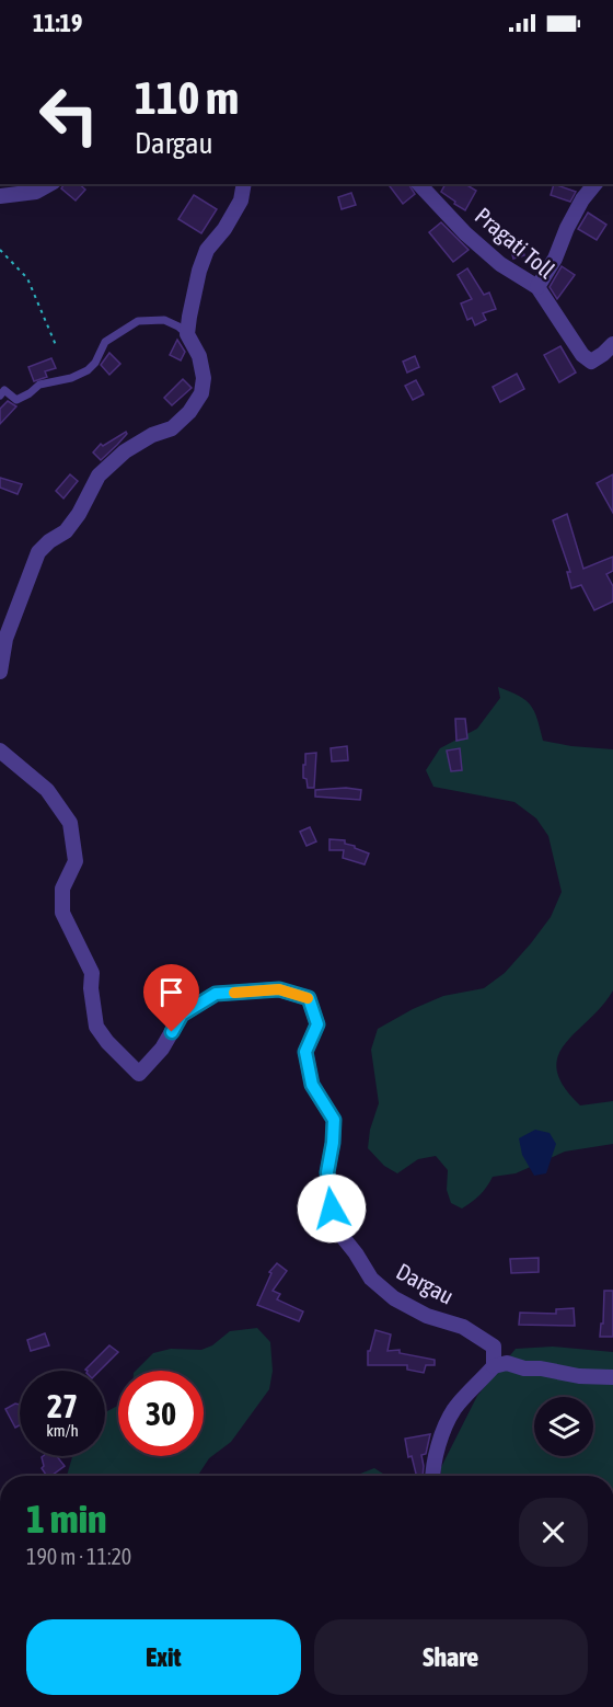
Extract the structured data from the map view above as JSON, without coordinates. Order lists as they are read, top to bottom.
{
  "streets": {
    "street": ["Pragati Toll", "Dargau"]
  },
  "page": {
    "status": "11:19",
    "turn": ["110 m", "Dargau"],
    "speed": "27 km/h",
    "limit": "30",
    "heading": ["1 min", "190 m · 11:20"],
    "buttons": ["Exit", "Share"]
  }
}
